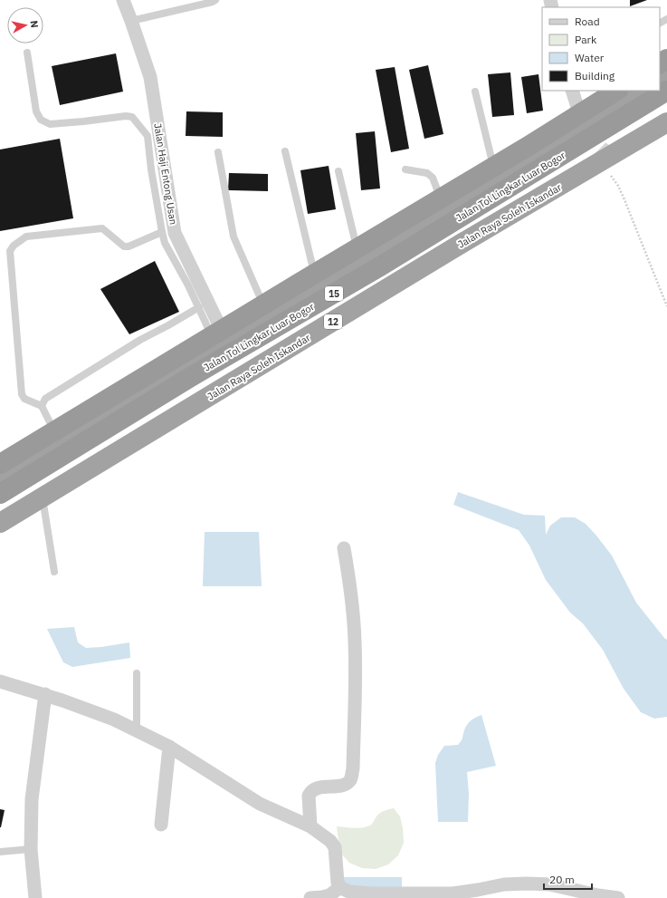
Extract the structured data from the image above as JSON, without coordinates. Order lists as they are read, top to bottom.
{
  "streets": {
    "highway": [
      "Jalan Tol Lingkar Luar Bogor",
      "Jalan Raya Soleh Iskandar",
      "15",
      "12"
    ],
    "street": ["Jalan Haji Entong Usan"]
  },
  "legend": [
    "Road",
    "Park",
    "Water",
    "Building"
  ],
  "scale_bar": "20 m",
  "north": "right"
}
